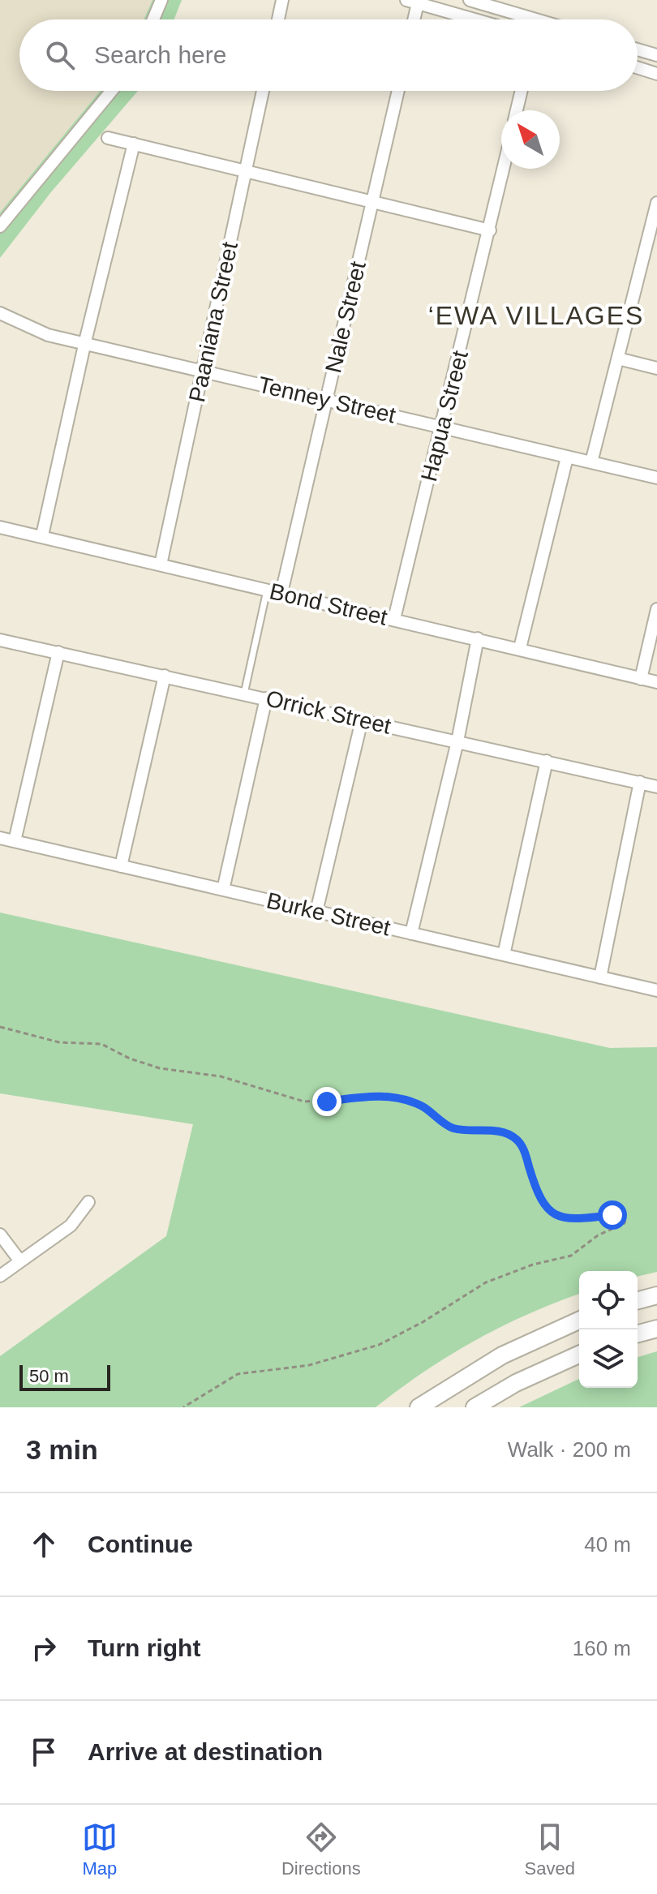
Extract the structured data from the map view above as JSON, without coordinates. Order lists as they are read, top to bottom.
{
  "streets": {
    "street": [
      "Nale Street",
      "Paaniana Street",
      "Tenney Street",
      "Hapua Street",
      "Bond Street",
      "Orrick Street",
      "Burke Street"
    ]
  },
  "crossings": [
    ["Nale Street", "Tenney Street"],
    ["Nale Street", "Bond Street"],
    ["Paaniana Street", "Tenney Street"],
    ["Paaniana Street", "Bond Street"],
    ["Tenney Street", "Hapua Street"],
    ["Hapua Street", "Bond Street"]
  ],
  "districts": ["‘EWA VILLAGES"],
  "scale_bar": "50 m",
  "north": "top left",
  "page": {
    "search": "Search here",
    "scale": "50 m",
    "heading": ["3 min", "Walk · 200 m"],
    "list": [
      ["Continue", "40 m"],
      ["Turn right", "160 m"],
      "Arrive at destination"
    ],
    "nav": ["Map", "Directions", "Saved"]
  }
}
